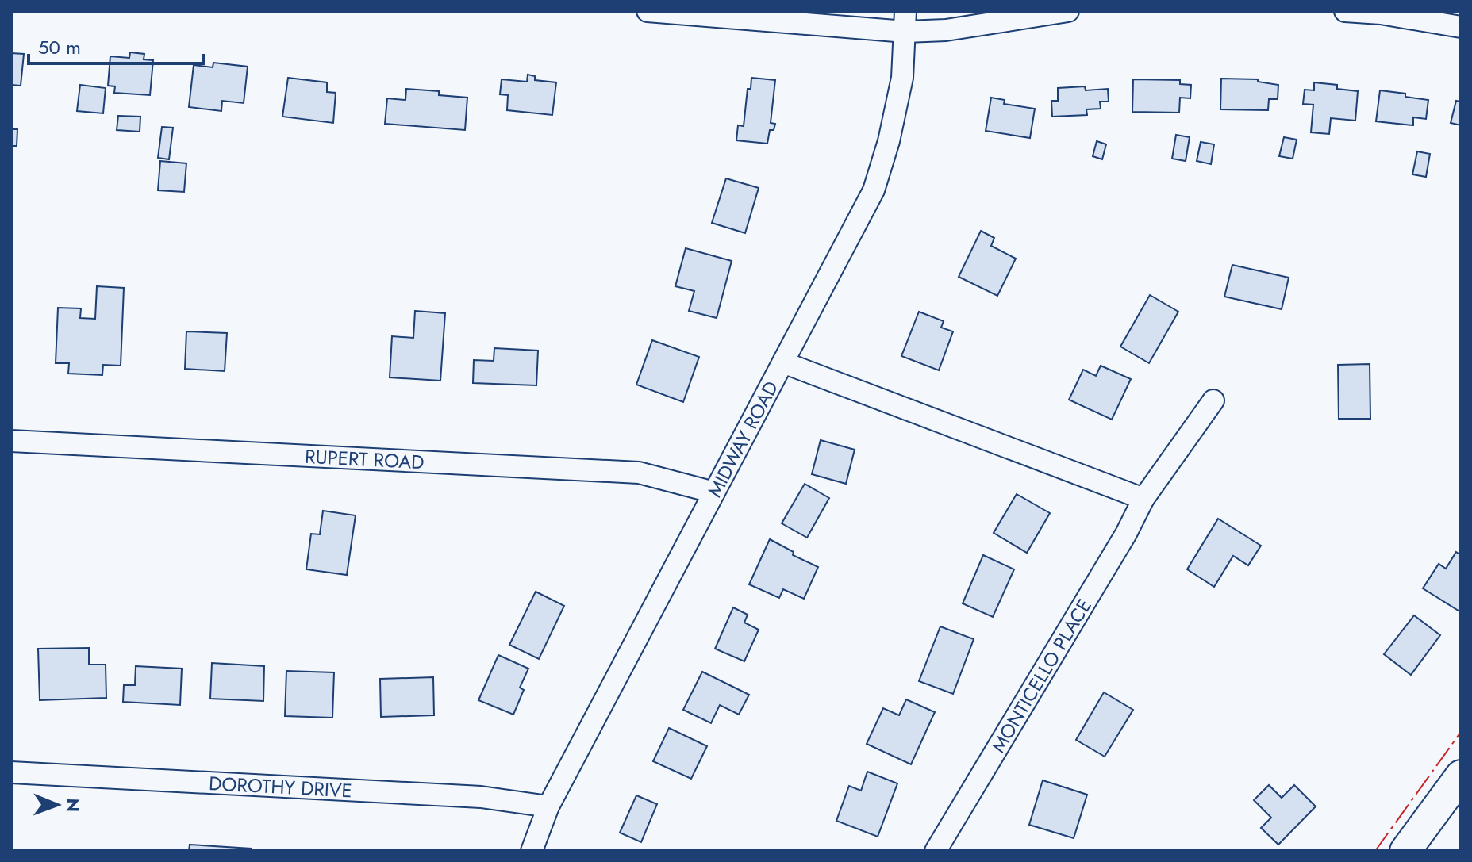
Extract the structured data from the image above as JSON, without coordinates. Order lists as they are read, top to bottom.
{
  "streets": {
    "street": [
      "MIDWAY ROAD",
      "RUPERT ROAD",
      "MONTICELLO PLACE",
      "DOROTHY DRIVE"
    ]
  },
  "crossings": [
    ["MIDWAY ROAD", "RUPERT ROAD"],
    ["MIDWAY ROAD", "DOROTHY DRIVE"]
  ],
  "scale_bar": "50 m",
  "north": "right"
}
